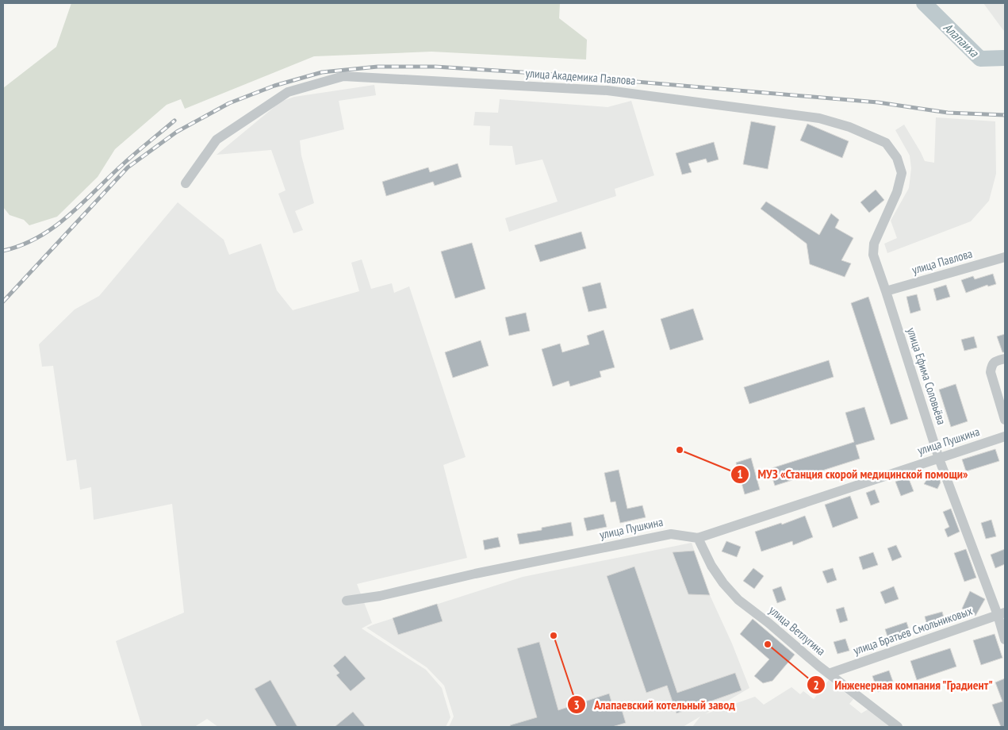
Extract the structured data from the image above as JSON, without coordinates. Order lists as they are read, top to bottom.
{
  "streets": {
    "street": [
      "улица Академика Павлова",
      "улица Павлова",
      "улица Ефима Соловьёва",
      "улица Пушкина",
      "улица Ветлугина",
      "улица Братьев Смольниковых"
    ]
  },
  "crossings": [
    ["улица Академика Павлова", "улица Ефима Соловьёва"],
    ["улица Павлова", "улица Ефима Соловьёва"],
    ["улица Ефима Соловьёва", "улица Пушкина"],
    ["улица Ефима Соловьёва", "улица Братьев Смольниковых"],
    ["улица Пушкина", "улица Ветлугина"],
    ["улица Ветлугина", "улица Братьев Смольниковых"]
  ],
  "water": ["Алапаиха"],
  "places": ["МУЗ «Станция скорой медицинской помощи»", "Алапаевский котельный завод", "Инженерная компания \"Градиент\""]
}
